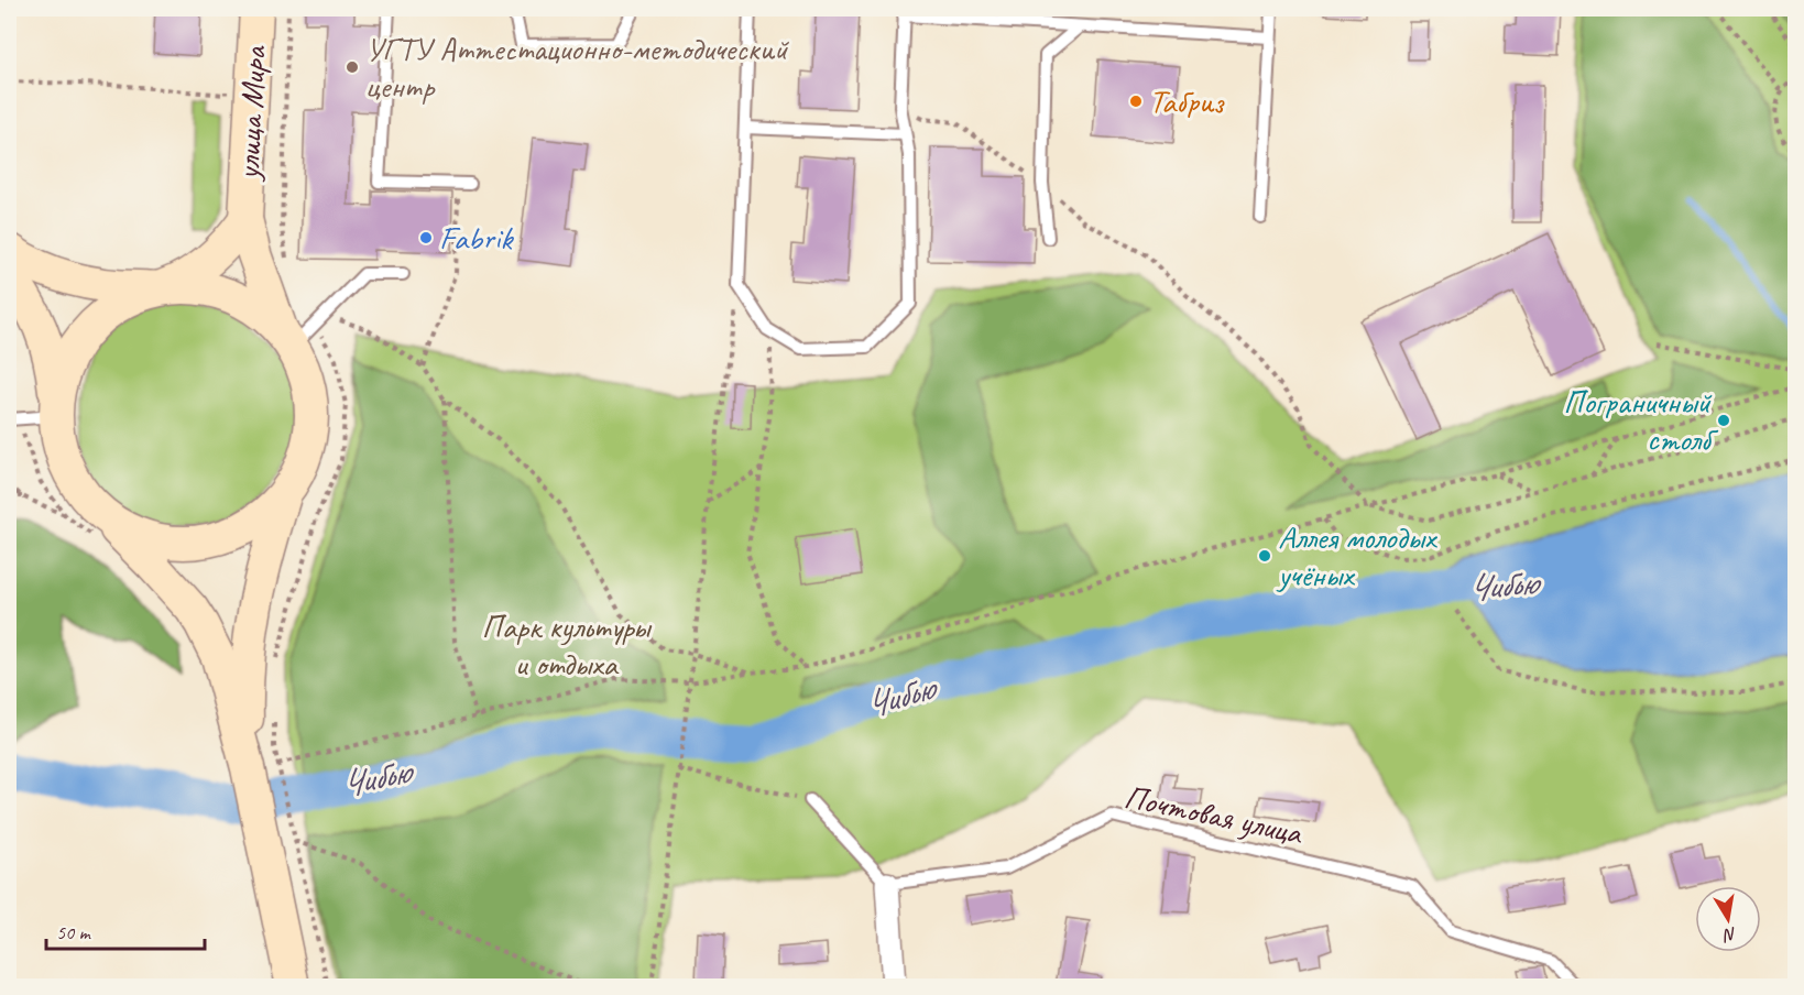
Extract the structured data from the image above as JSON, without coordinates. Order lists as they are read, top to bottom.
{
  "streets": {
    "main road": ["улица Мира"],
    "lane": ["Почтовая улица"]
  },
  "water": ["Чибью"],
  "parks": ["Парк культуры и отдыха"],
  "places": [
    "УГТУ Аттестационно-методический центр",
    "Табриз",
    "Fabrik",
    "Пограничный столб",
    "Аллея молодых учёных"
  ],
  "scale_bar": "50 m",
  "north": "bottom"
}
